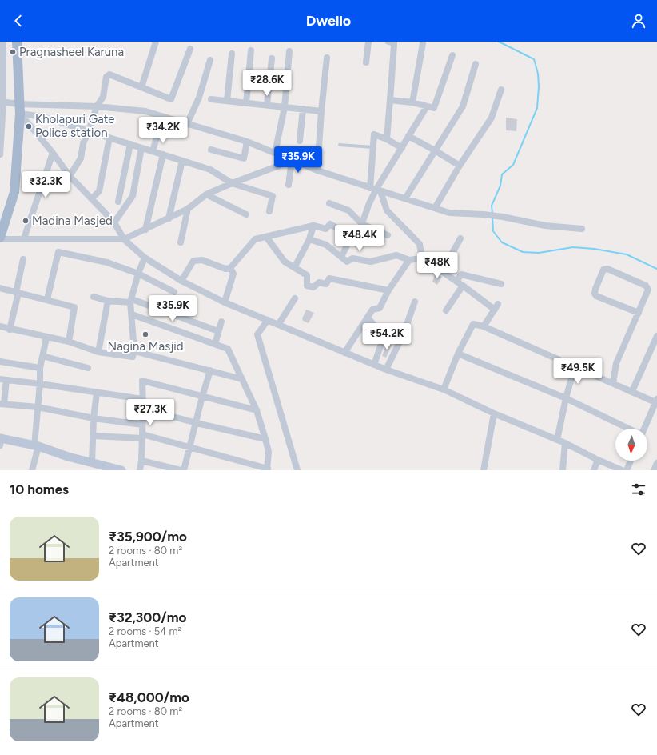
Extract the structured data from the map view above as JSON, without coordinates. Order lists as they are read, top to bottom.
{
  "places": [
    "Pragnasheel Karuna",
    "Kholapuri Gate Police station",
    "Madina Masjed",
    "Nagina Masjid"
  ],
  "north": "bottom",
  "page": {
    "header": "Dwello",
    "price": [
      "₹28.6K",
      "₹34.2K",
      "₹35.9K",
      "₹32.3K",
      "₹48.4K",
      "₹48K",
      "₹35.9K",
      "₹54.2K",
      "₹49.5K",
      "₹27.3K"
    ],
    "heading": "10 homes",
    "list": [
      {
        "name": "₹35,900/mo",
        "note": "2 rooms · 80 m² · Apartment"
      },
      {
        "name": "₹32,300/mo",
        "note": "2 rooms · 54 m² · Apartment"
      },
      {
        "name": "₹48,000/mo",
        "note": "2 rooms · 80 m² · Apartment"
      }
    ]
  }
}
